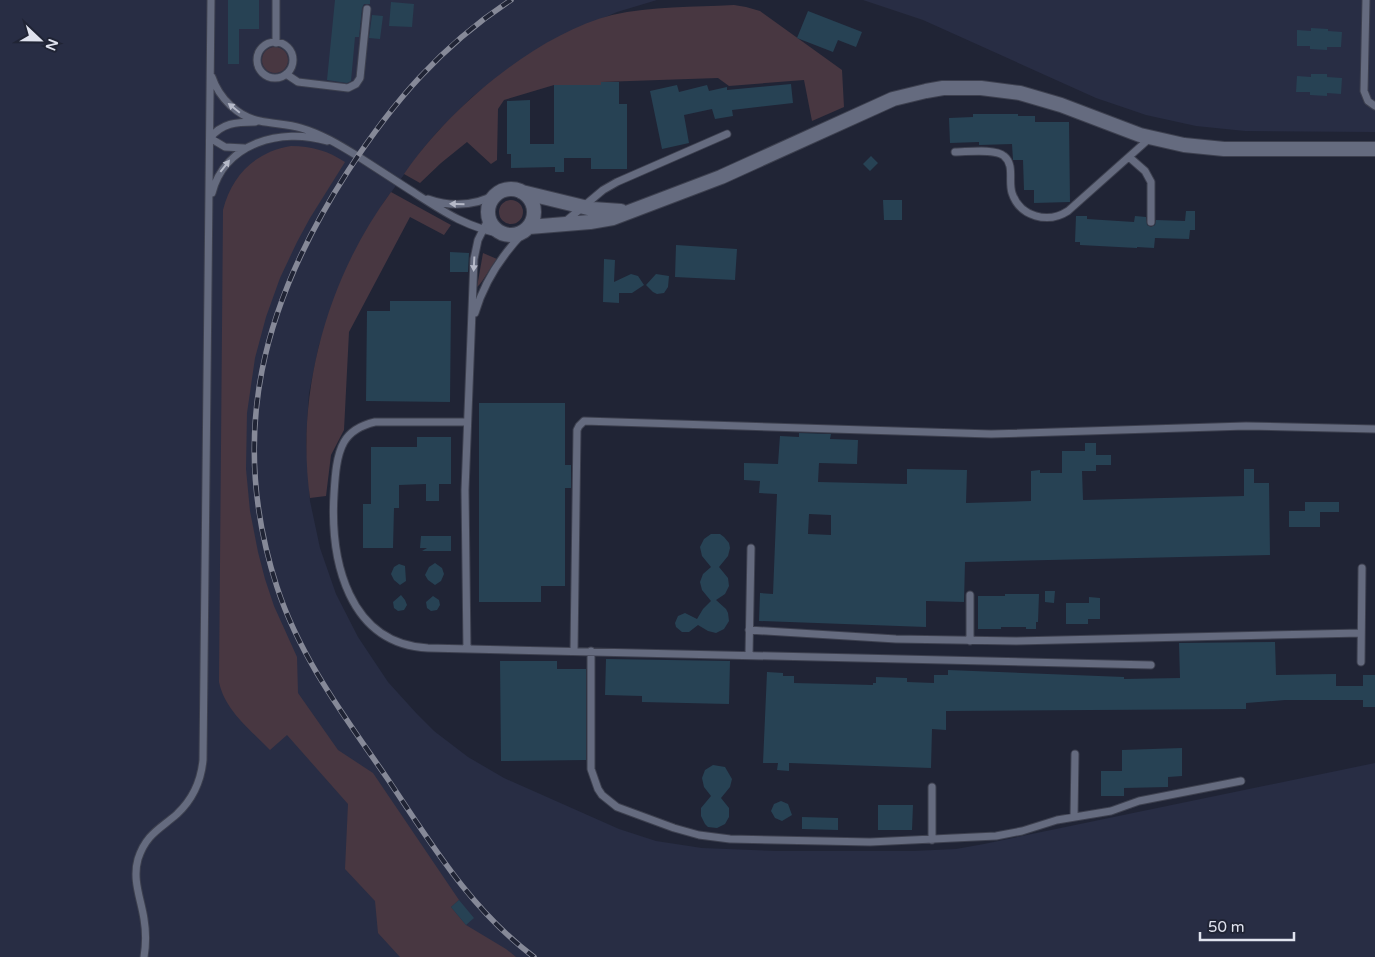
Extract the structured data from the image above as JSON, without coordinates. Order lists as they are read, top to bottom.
{
  "scale_bar": "50 m",
  "north": "right"
}
